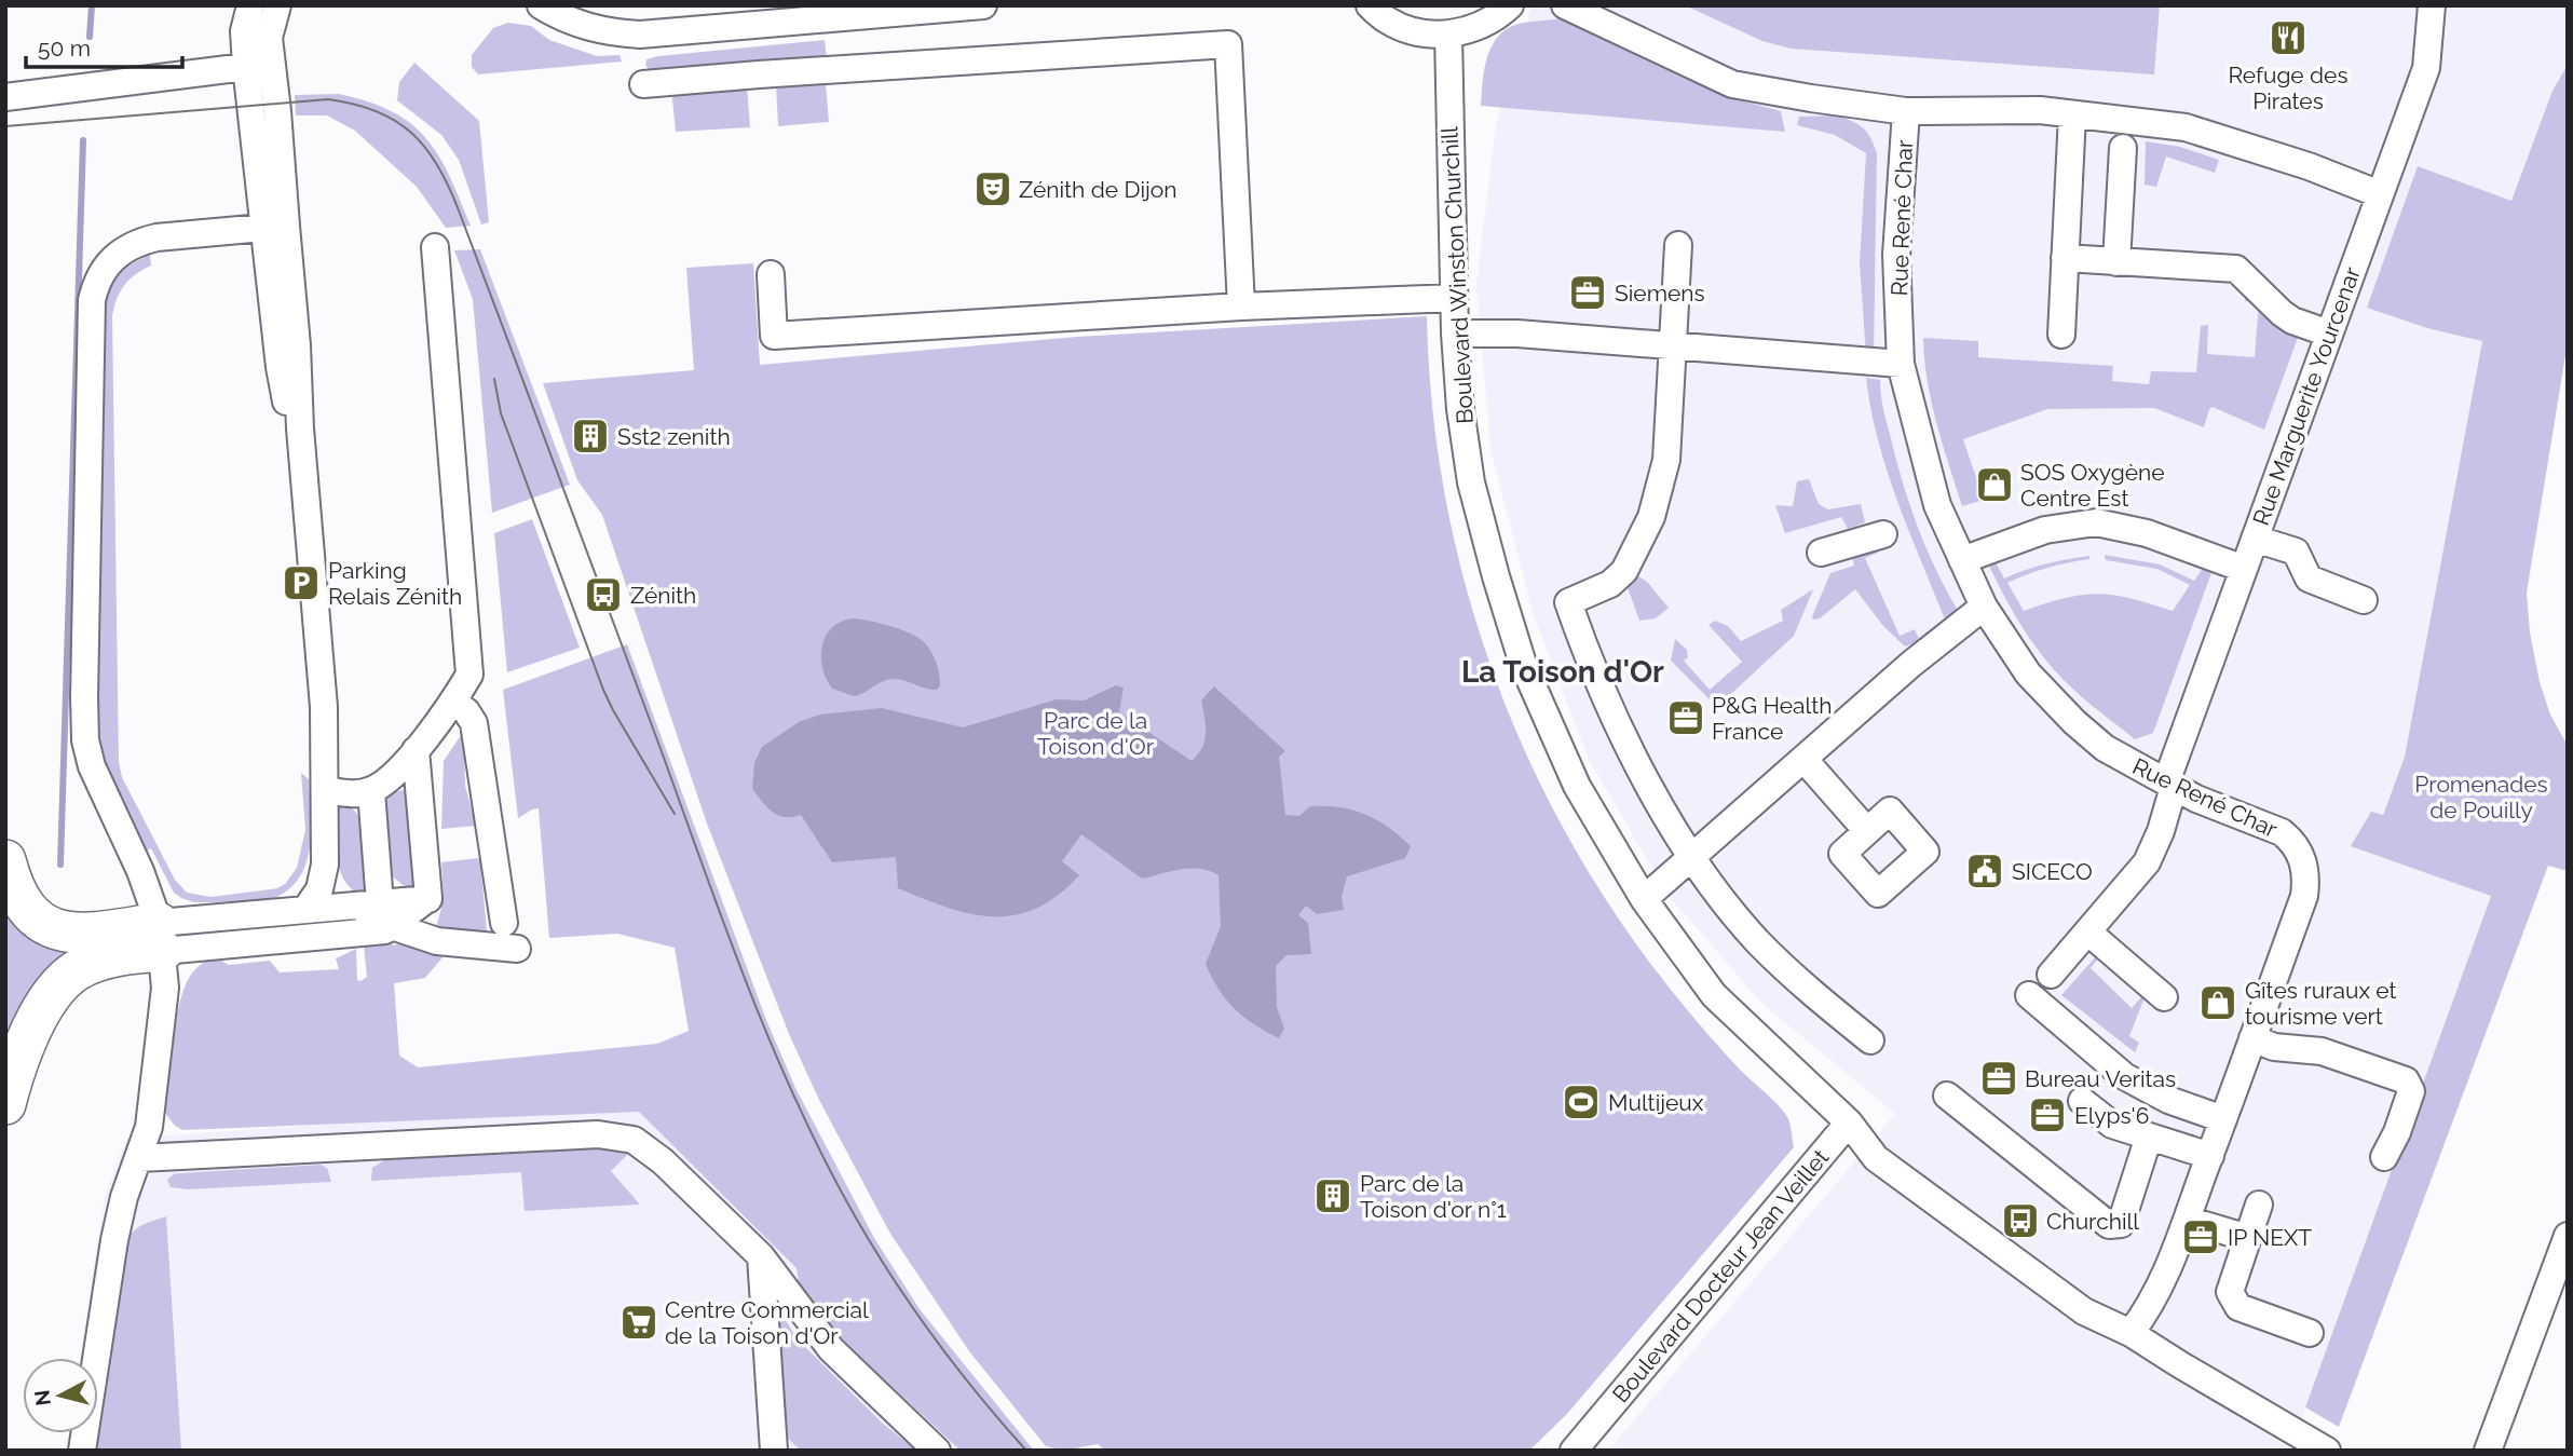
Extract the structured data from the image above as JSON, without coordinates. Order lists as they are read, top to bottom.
{
  "streets": {
    "street": [
      "Rue René Char",
      "Boulevard Winston Churchill",
      "Rue Marguerite Yourcenar",
      "Boulevard Docteur Jean Veillet"
    ]
  },
  "crossings": [
    ["Rue René Char", "Boulevard Winston Churchill"],
    ["Rue René Char", "Rue Marguerite Yourcenar"],
    ["Boulevard Winston Churchill", "Boulevard Docteur Jean Veillet"]
  ],
  "districts": ["La Toison d'Or"],
  "parks": ["Parc de la Toison d'Or", "Promenades de Pouilly"],
  "places": {
    "restaurant": ["Refuge des Pirates"],
    "theatre": ["Zénith de Dijon"],
    "office": [
      "Siemens",
      "P&G Health France",
      "Bureau Veritas",
      "Elyps'6",
      "IP NEXT"
    ],
    "building": ["Sst2 zenith", "Parc de la Toison d'or n°1"],
    "shop": ["SOS Oxygène Centre Est", "Gîtes ruraux et tourisme vert"],
    "parking": ["Parking Relais Zénith"],
    "bus stop": ["Zénith", "Churchill"],
    "public building": ["SICECO"],
    "sports": ["Multijeux"],
    "supermarket": ["Centre Commercial de la Toison d'Or"]
  },
  "scale_bar": "50 m",
  "north": "left"
}
